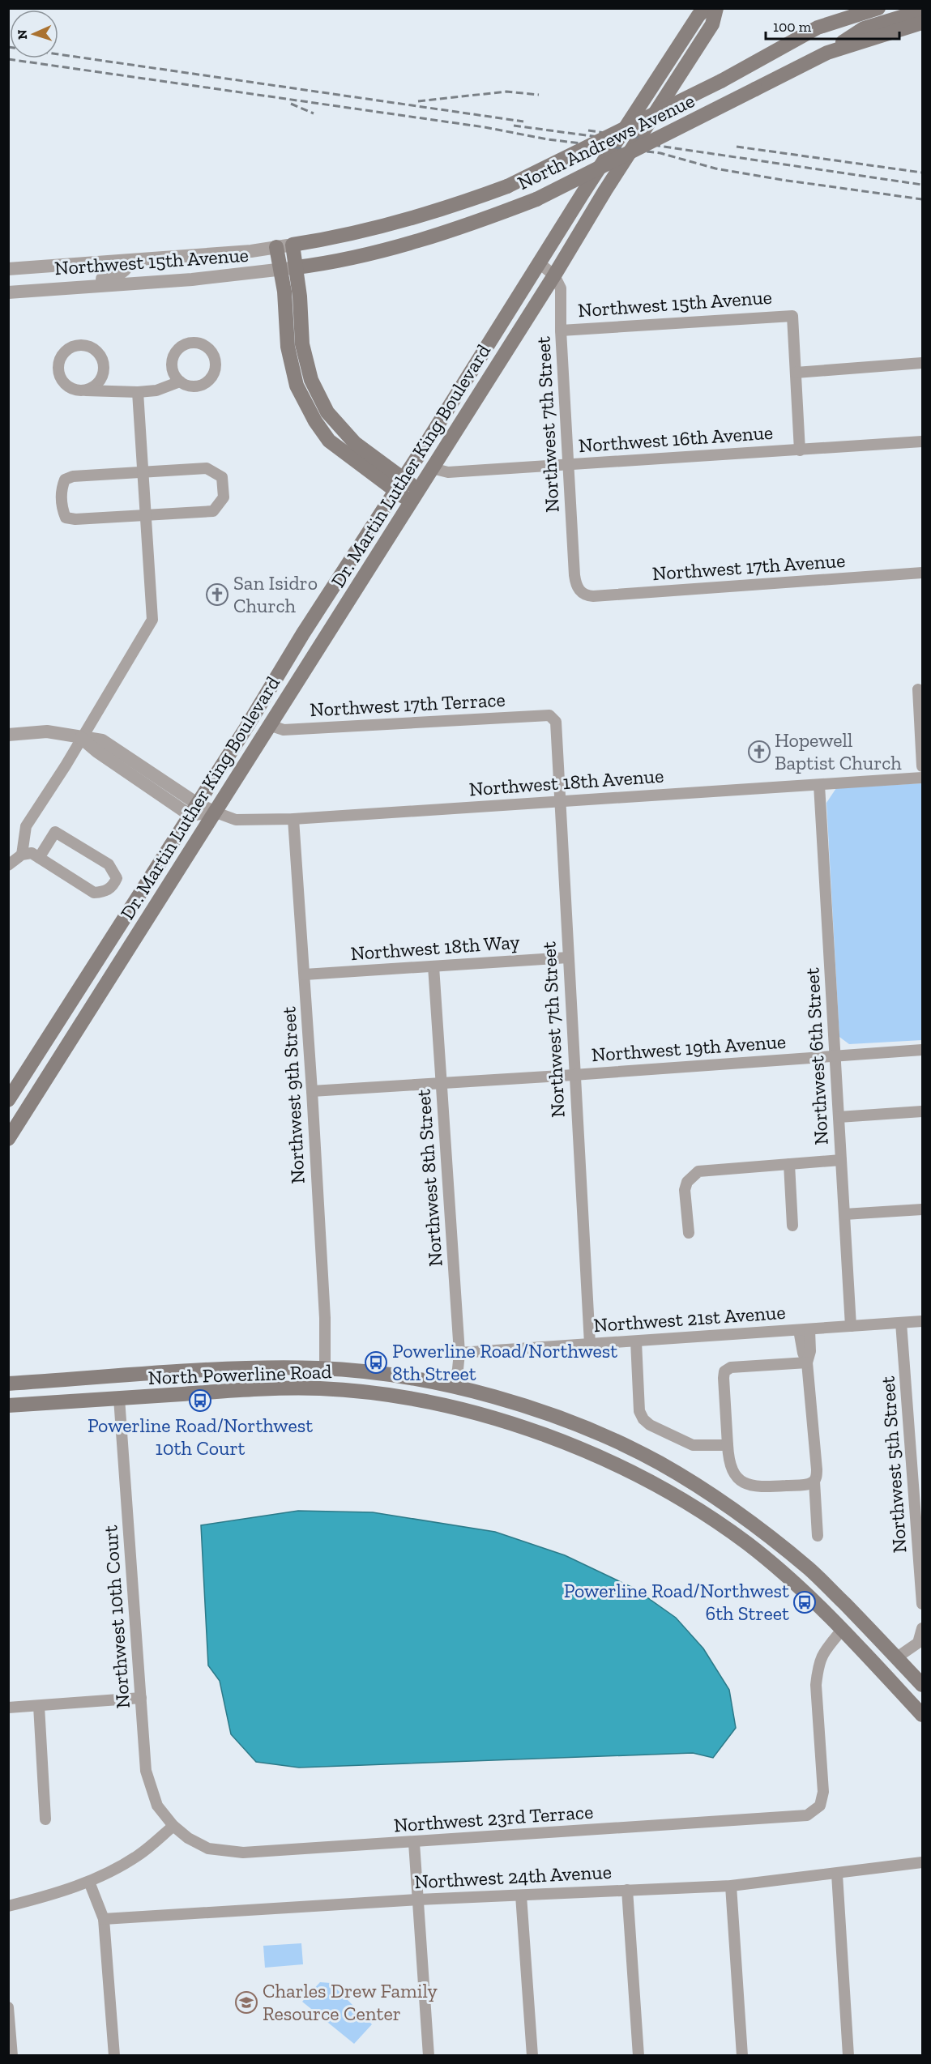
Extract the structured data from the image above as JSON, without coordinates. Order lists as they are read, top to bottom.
{
  "streets": {
    "main road": ["North Andrews Avenue", "Dr. Martin Luther King Boulevard", "North Powerline Road"],
    "street": [
      "Northwest 15th Avenue",
      "Northwest 7th Street",
      "Northwest 16th Avenue",
      "Northwest 17th Avenue",
      "Northwest 17th Terrace",
      "Northwest 18th Avenue",
      "Northwest 18th Way",
      "Northwest 19th Avenue",
      "Northwest 6th Street",
      "Northwest 9th Street",
      "Northwest 8th Street",
      "Northwest 21st Avenue",
      "Northwest 5th Street",
      "Northwest 10th Court",
      "Northwest 23rd Terrace",
      "Northwest 24th Avenue"
    ]
  },
  "crossings": [
    ["North Andrews Avenue", "Northwest 15th Avenue"],
    ["Northwest 15th Avenue", "Northwest 7th Street"],
    ["Northwest 7th Street", "Northwest 16th Avenue"],
    ["Northwest 7th Street", "Dr. Martin Luther King Boulevard"],
    ["Northwest 7th Street", "Northwest 17th Avenue"],
    ["Northwest 7th Street", "Northwest 17th Terrace"],
    ["Northwest 7th Street", "Northwest 18th Avenue"],
    ["Northwest 7th Street", "Northwest 18th Way"],
    ["Northwest 7th Street", "Northwest 19th Avenue"],
    ["Northwest 7th Street", "Northwest 21st Avenue"],
    ["Northwest 16th Avenue", "Dr. Martin Luther King Boulevard"],
    ["Dr. Martin Luther King Boulevard", "Northwest 17th Terrace"],
    ["Dr. Martin Luther King Boulevard", "Northwest 18th Avenue"],
    ["Northwest 18th Avenue", "Northwest 6th Street"],
    ["Northwest 18th Avenue", "Northwest 9th Street"],
    ["Northwest 18th Way", "Northwest 9th Street"],
    ["Northwest 18th Way", "Northwest 8th Street"],
    ["Northwest 19th Avenue", "Northwest 6th Street"],
    ["Northwest 19th Avenue", "Northwest 9th Street"],
    ["Northwest 19th Avenue", "Northwest 8th Street"],
    ["Northwest 6th Street", "Northwest 21st Avenue"],
    ["Northwest 9th Street", "North Powerline Road"],
    ["Northwest 8th Street", "Northwest 21st Avenue"],
    ["Northwest 8th Street", "North Powerline Road"],
    ["Northwest 21st Avenue", "Northwest 5th Street"],
    ["North Powerline Road", "Northwest 10th Court"],
    ["North Powerline Road", "Northwest 23rd Terrace"],
    ["Northwest 10th Court", "Northwest 23rd Terrace"]
  ],
  "places": {
    "church": ["San Isidro Church", "Hopewell Baptist Church"],
    "bus stop": ["Powerline Road/Northwest 8th Street", "Powerline Road/Northwest 10th Court", "Powerline Road/Northwest 6th Street"],
    "school or university": ["Charles Drew Family Resource Center"]
  },
  "scale_bar": "100 m",
  "north": "left"
}
